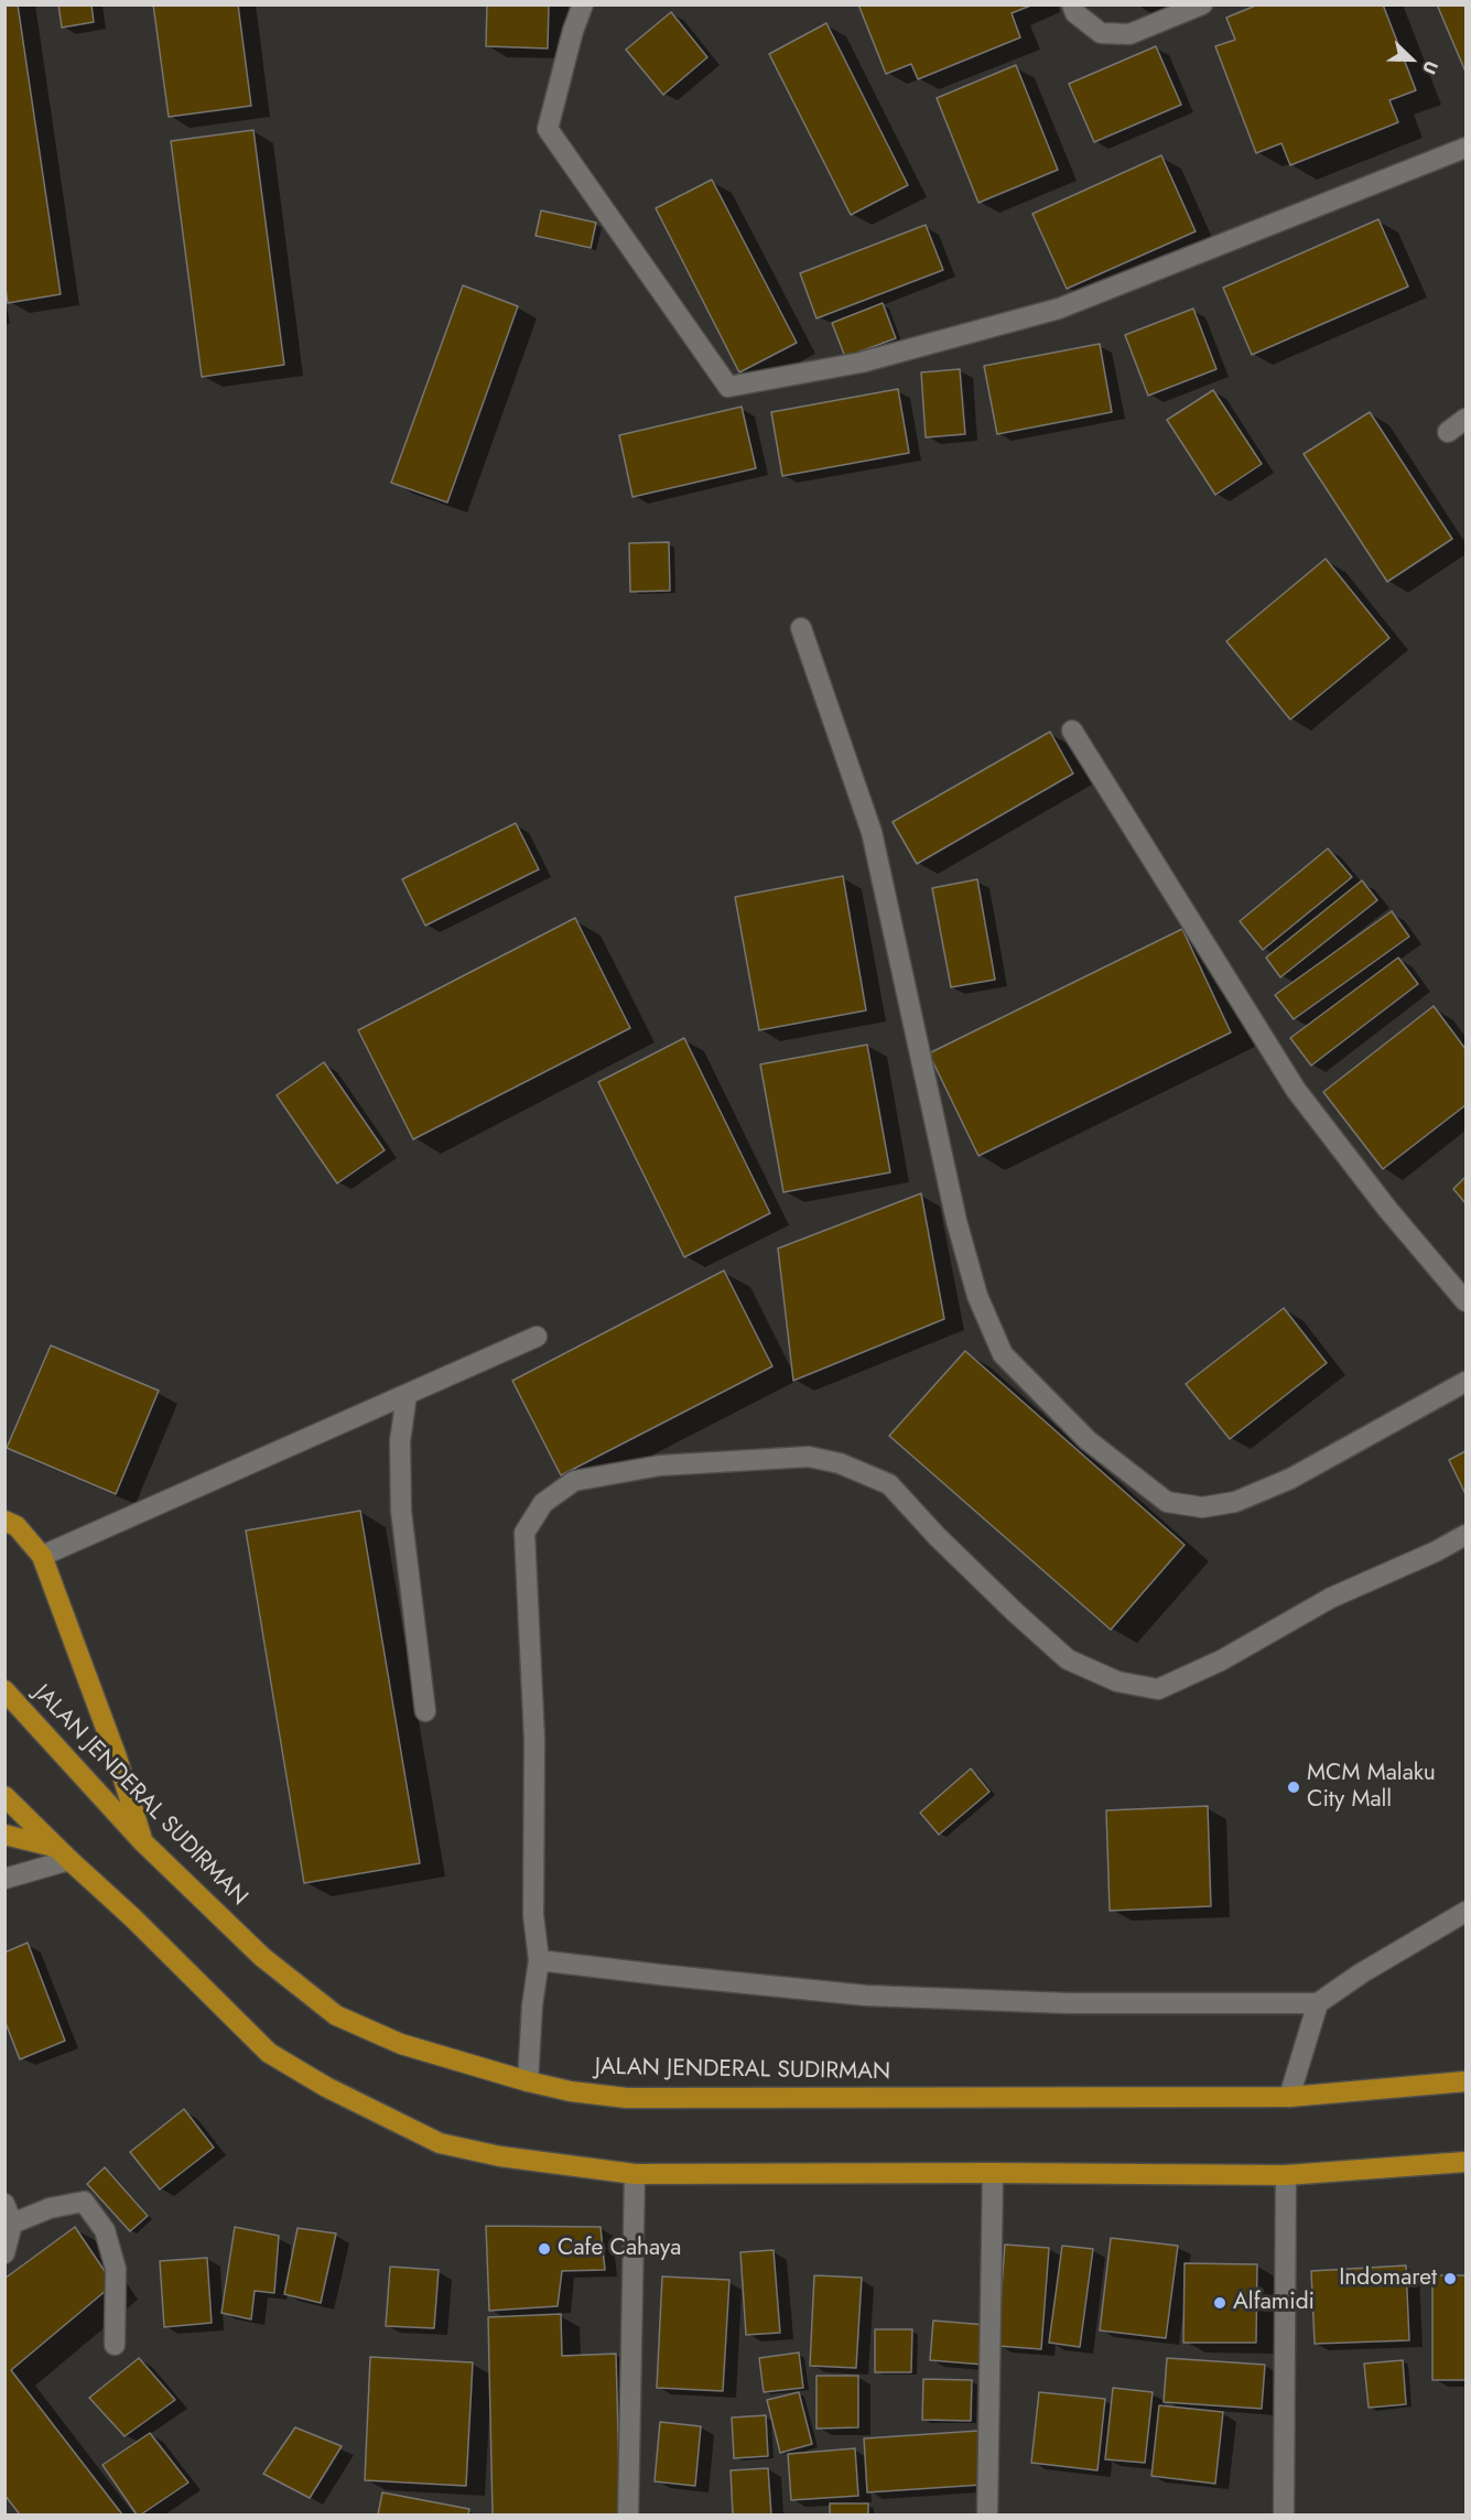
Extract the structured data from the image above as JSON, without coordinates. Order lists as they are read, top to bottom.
{
  "streets": {
    "highway": ["JALAN JENDERAL SUDIRMAN"]
  },
  "places": [
    "MCM Malaku City Mall",
    "Cafe Cahaya",
    "Indomaret",
    "Alfamidi"
  ],
  "north": "bottom right"
}
